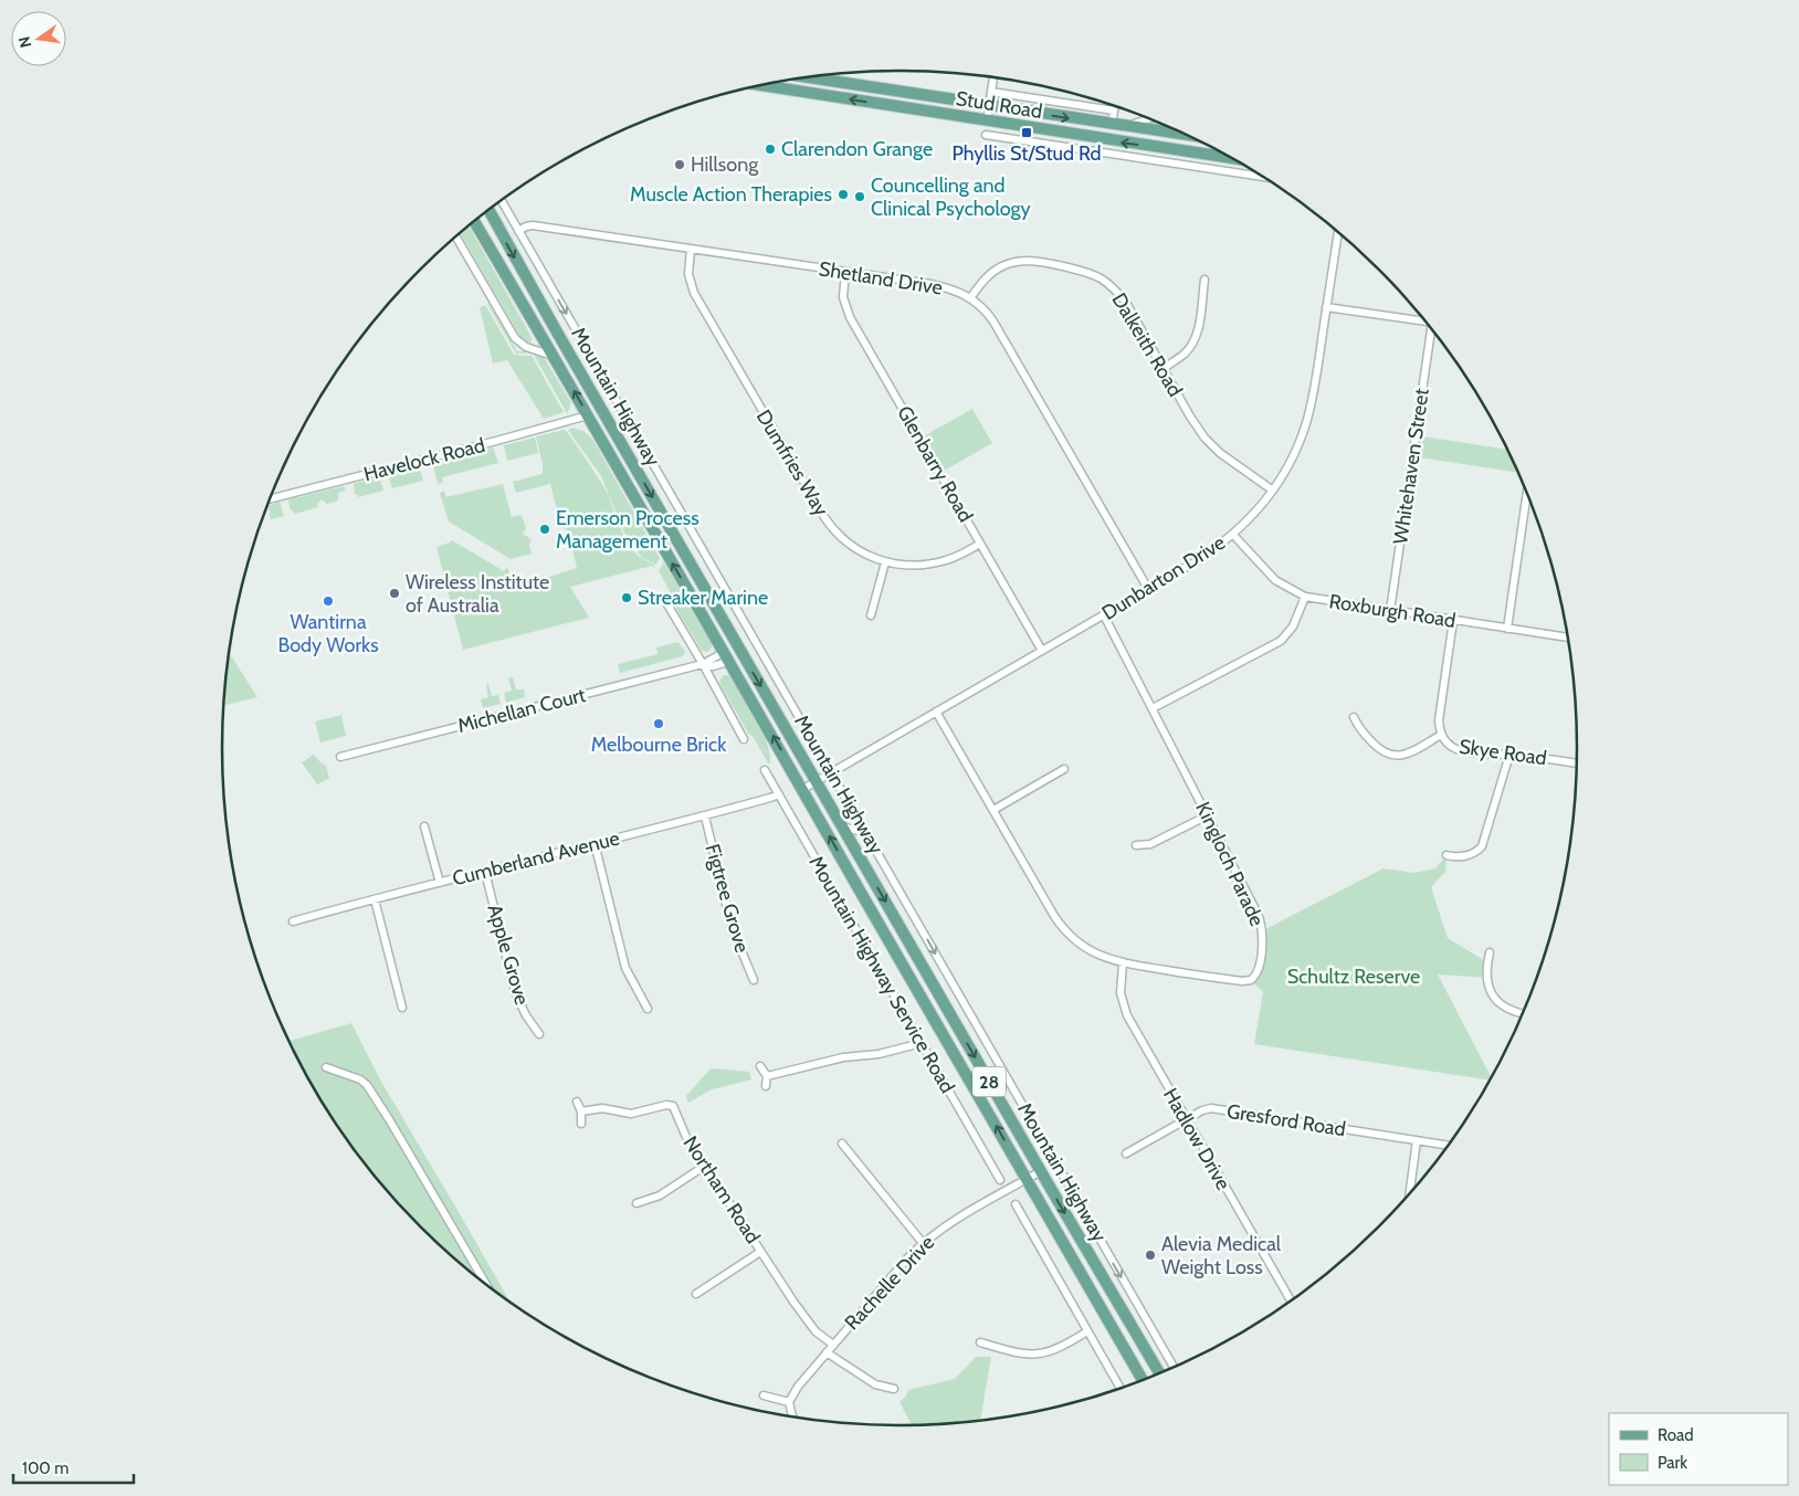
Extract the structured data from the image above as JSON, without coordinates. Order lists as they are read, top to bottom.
{
  "streets": {
    "main road": ["Stud Road", "Mountain Highway", "28"],
    "street": [
      "Shetland Drive",
      "Dalkeith Road",
      "Havelock Road",
      "Dumfries Way",
      "Glenbarry Road",
      "Whitehaven Street",
      "Dunbarton Drive",
      "Roxburgh Road",
      "Michellan Court",
      "Skye Road",
      "Cumberland Avenue",
      "Kingloch Parade",
      "Figtree Grove",
      "Apple Grove",
      "Mountain Highway Service Road",
      "Gresford Road",
      "Hadlow Drive",
      "Northam Road",
      "Rachelle Drive"
    ]
  },
  "crossings": [
    ["Shetland Drive", "Dalkeith Road"],
    ["Shetland Drive", "Dumfries Way"],
    ["Shetland Drive", "Glenbarry Road"],
    ["Shetland Drive", "Dunbarton Drive"],
    ["Dalkeith Road", "Dunbarton Drive"],
    ["Mountain Highway", "Havelock Road"],
    ["Mountain Highway", "Dunbarton Drive"],
    ["Mountain Highway", "Michellan Court"],
    ["Mountain Highway", "Rachelle Drive"],
    ["Dumfries Way", "Glenbarry Road"],
    ["Glenbarry Road", "Dunbarton Drive"],
    ["Whitehaven Street", "Roxburgh Road"],
    ["Dunbarton Drive", "Roxburgh Road"],
    ["Dunbarton Drive", "Kingloch Parade"],
    ["Roxburgh Road", "Skye Road"],
    ["Cumberland Avenue", "Figtree Grove"],
    ["Cumberland Avenue", "Apple Grove"],
    ["Cumberland Avenue", "Mountain Highway Service Road"],
    ["Kingloch Parade", "Hadlow Drive"],
    ["Gresford Road", "Hadlow Drive"],
    ["Northam Road", "Rachelle Drive"]
  ],
  "parks": ["Schultz Reserve"],
  "places": {
    "transit": ["Phyllis St/Stud Rd"],
    "other": [
      "Clarendon Grange",
      "Hillsong",
      "Muscle Action Therapies",
      "Councelling and Clinical Psychology",
      "Emerson Process Management",
      "Wireless Institute of Australia",
      "Streaker Marine",
      "Wantirna Body Works",
      "Melbourne Brick",
      "Alevia Medical Weight Loss"
    ]
  },
  "legend": ["Road", "Park"],
  "scale_bar": "100 m",
  "north": "left"
}
